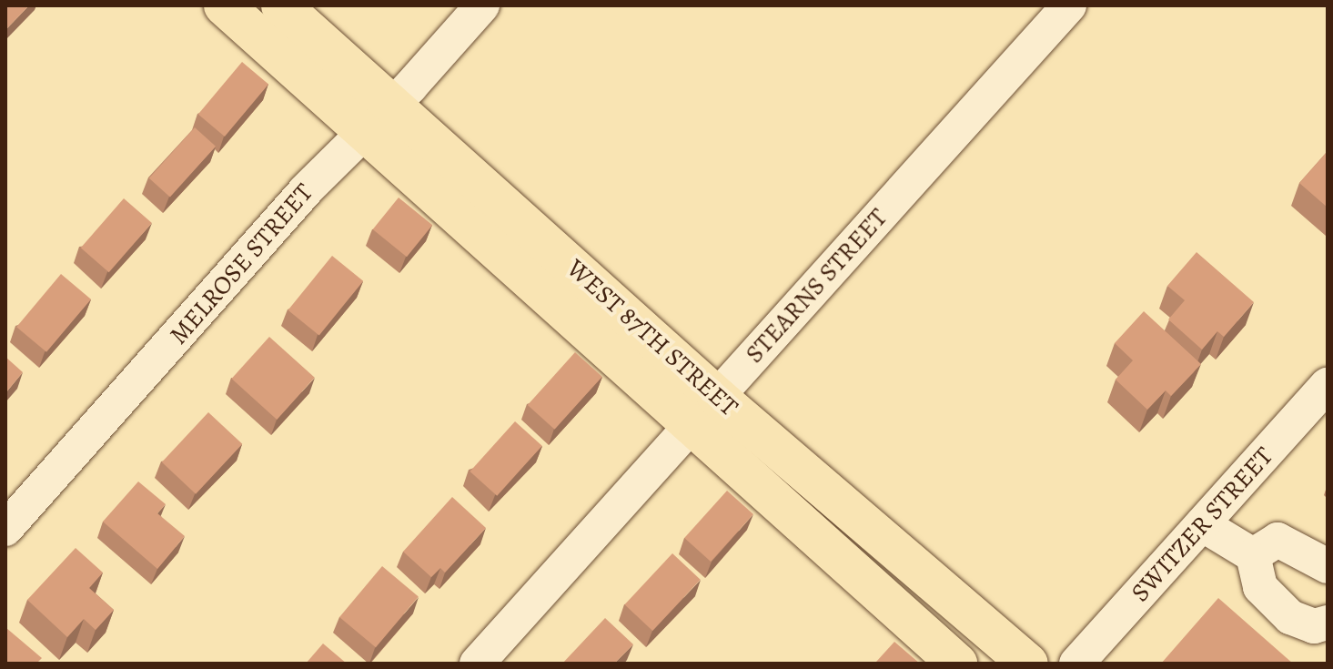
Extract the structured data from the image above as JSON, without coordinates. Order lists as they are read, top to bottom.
{
  "streets": {
    "main road": ["WEST 87TH STREET"],
    "street": ["MELROSE STREET", "STEARNS STREET", "SWITZER STREET"]
  },
  "crossings": [
    ["MELROSE STREET", "WEST 87TH STREET"],
    ["STEARNS STREET", "WEST 87TH STREET"]
  ]
}
